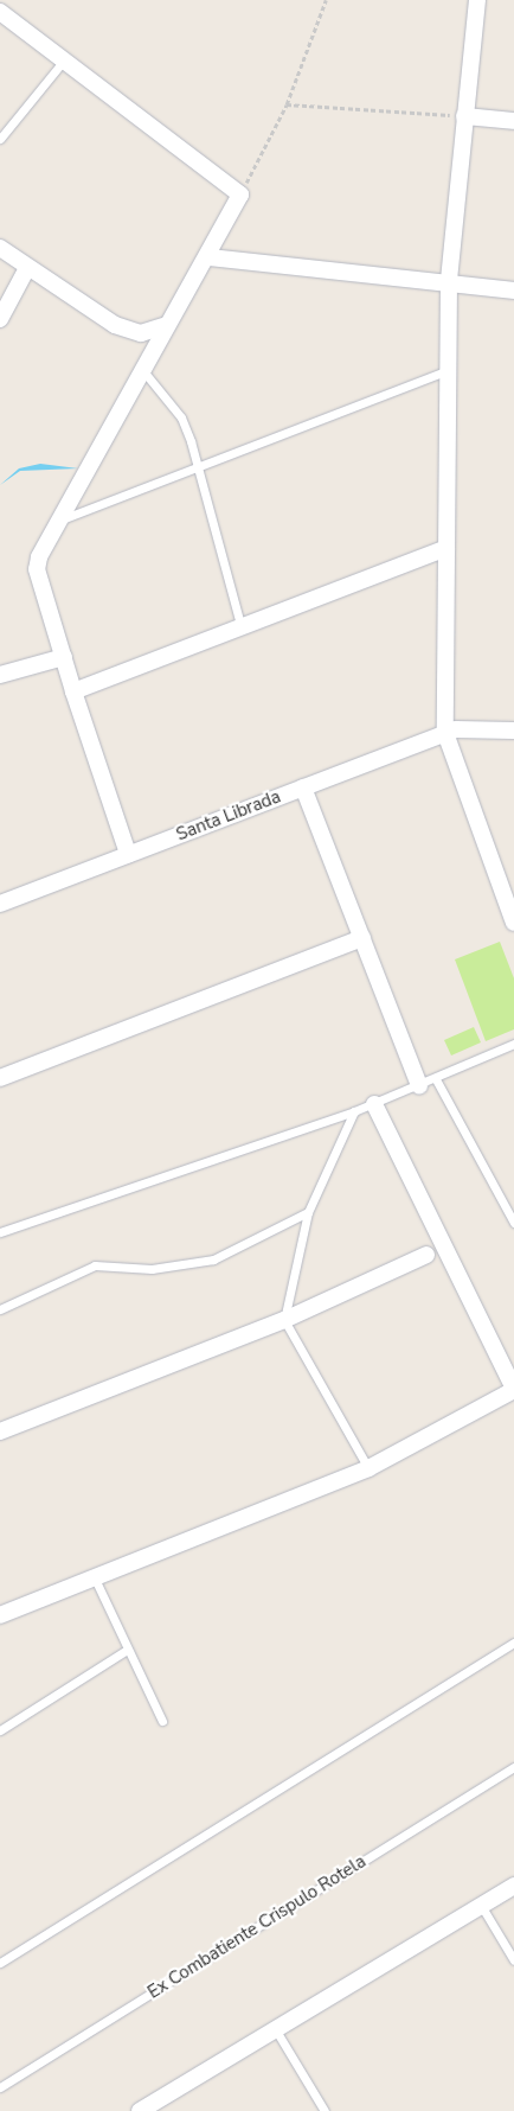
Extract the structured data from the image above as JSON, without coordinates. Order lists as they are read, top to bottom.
{
  "streets": {
    "street": ["Santa Librada"],
    "lane": ["Ex Combatiente Crispulo Rotela"]
  }
}
